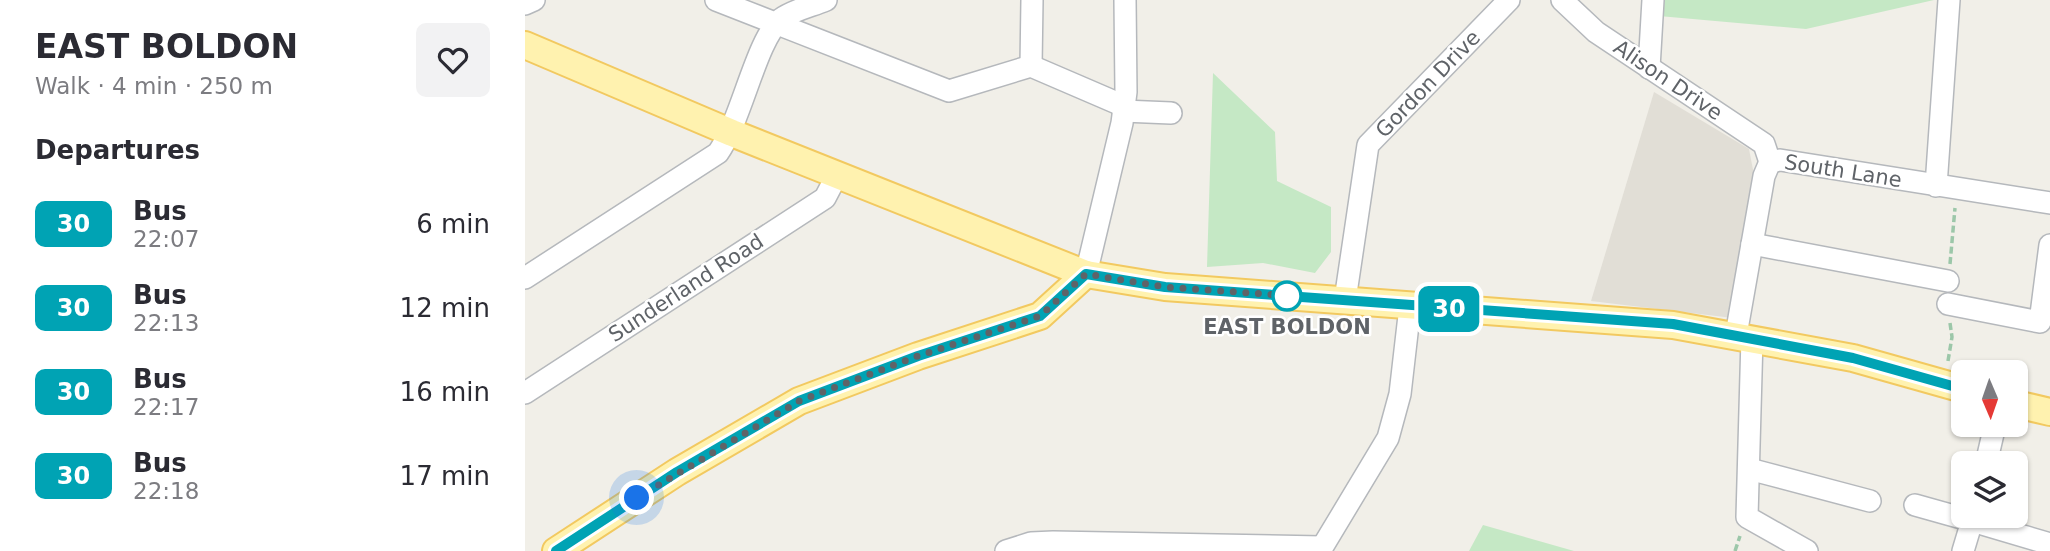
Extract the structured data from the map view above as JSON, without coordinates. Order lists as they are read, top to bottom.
{
  "streets": {
    "street": [
      "Alison Drive",
      "Gordon Drive",
      "South Lane",
      "Sunderland Road"
    ]
  },
  "crossings": [
    ["Alison Drive", "South Lane"]
  ],
  "places": ["EAST BOLDON"],
  "lines": ["bus line 30"],
  "north": "bottom",
  "page": {
    "heading": [
      ["EAST BOLDON", "Walk · 4 min · 250 m"],
      "Departures"
    ],
    "on_map": "30",
    "list": [
      {
        "mark": "30",
        "name": "Bus",
        "note": "22:07",
        "value": "6 min"
      },
      {
        "mark": "30",
        "name": "Bus",
        "note": "22:13",
        "value": "12 min"
      },
      {
        "mark": "30",
        "name": "Bus",
        "note": "22:17",
        "value": "16 min"
      },
      {
        "mark": "30",
        "name": "Bus",
        "note": "22:18",
        "value": "17 min"
      }
    ]
  }
}
